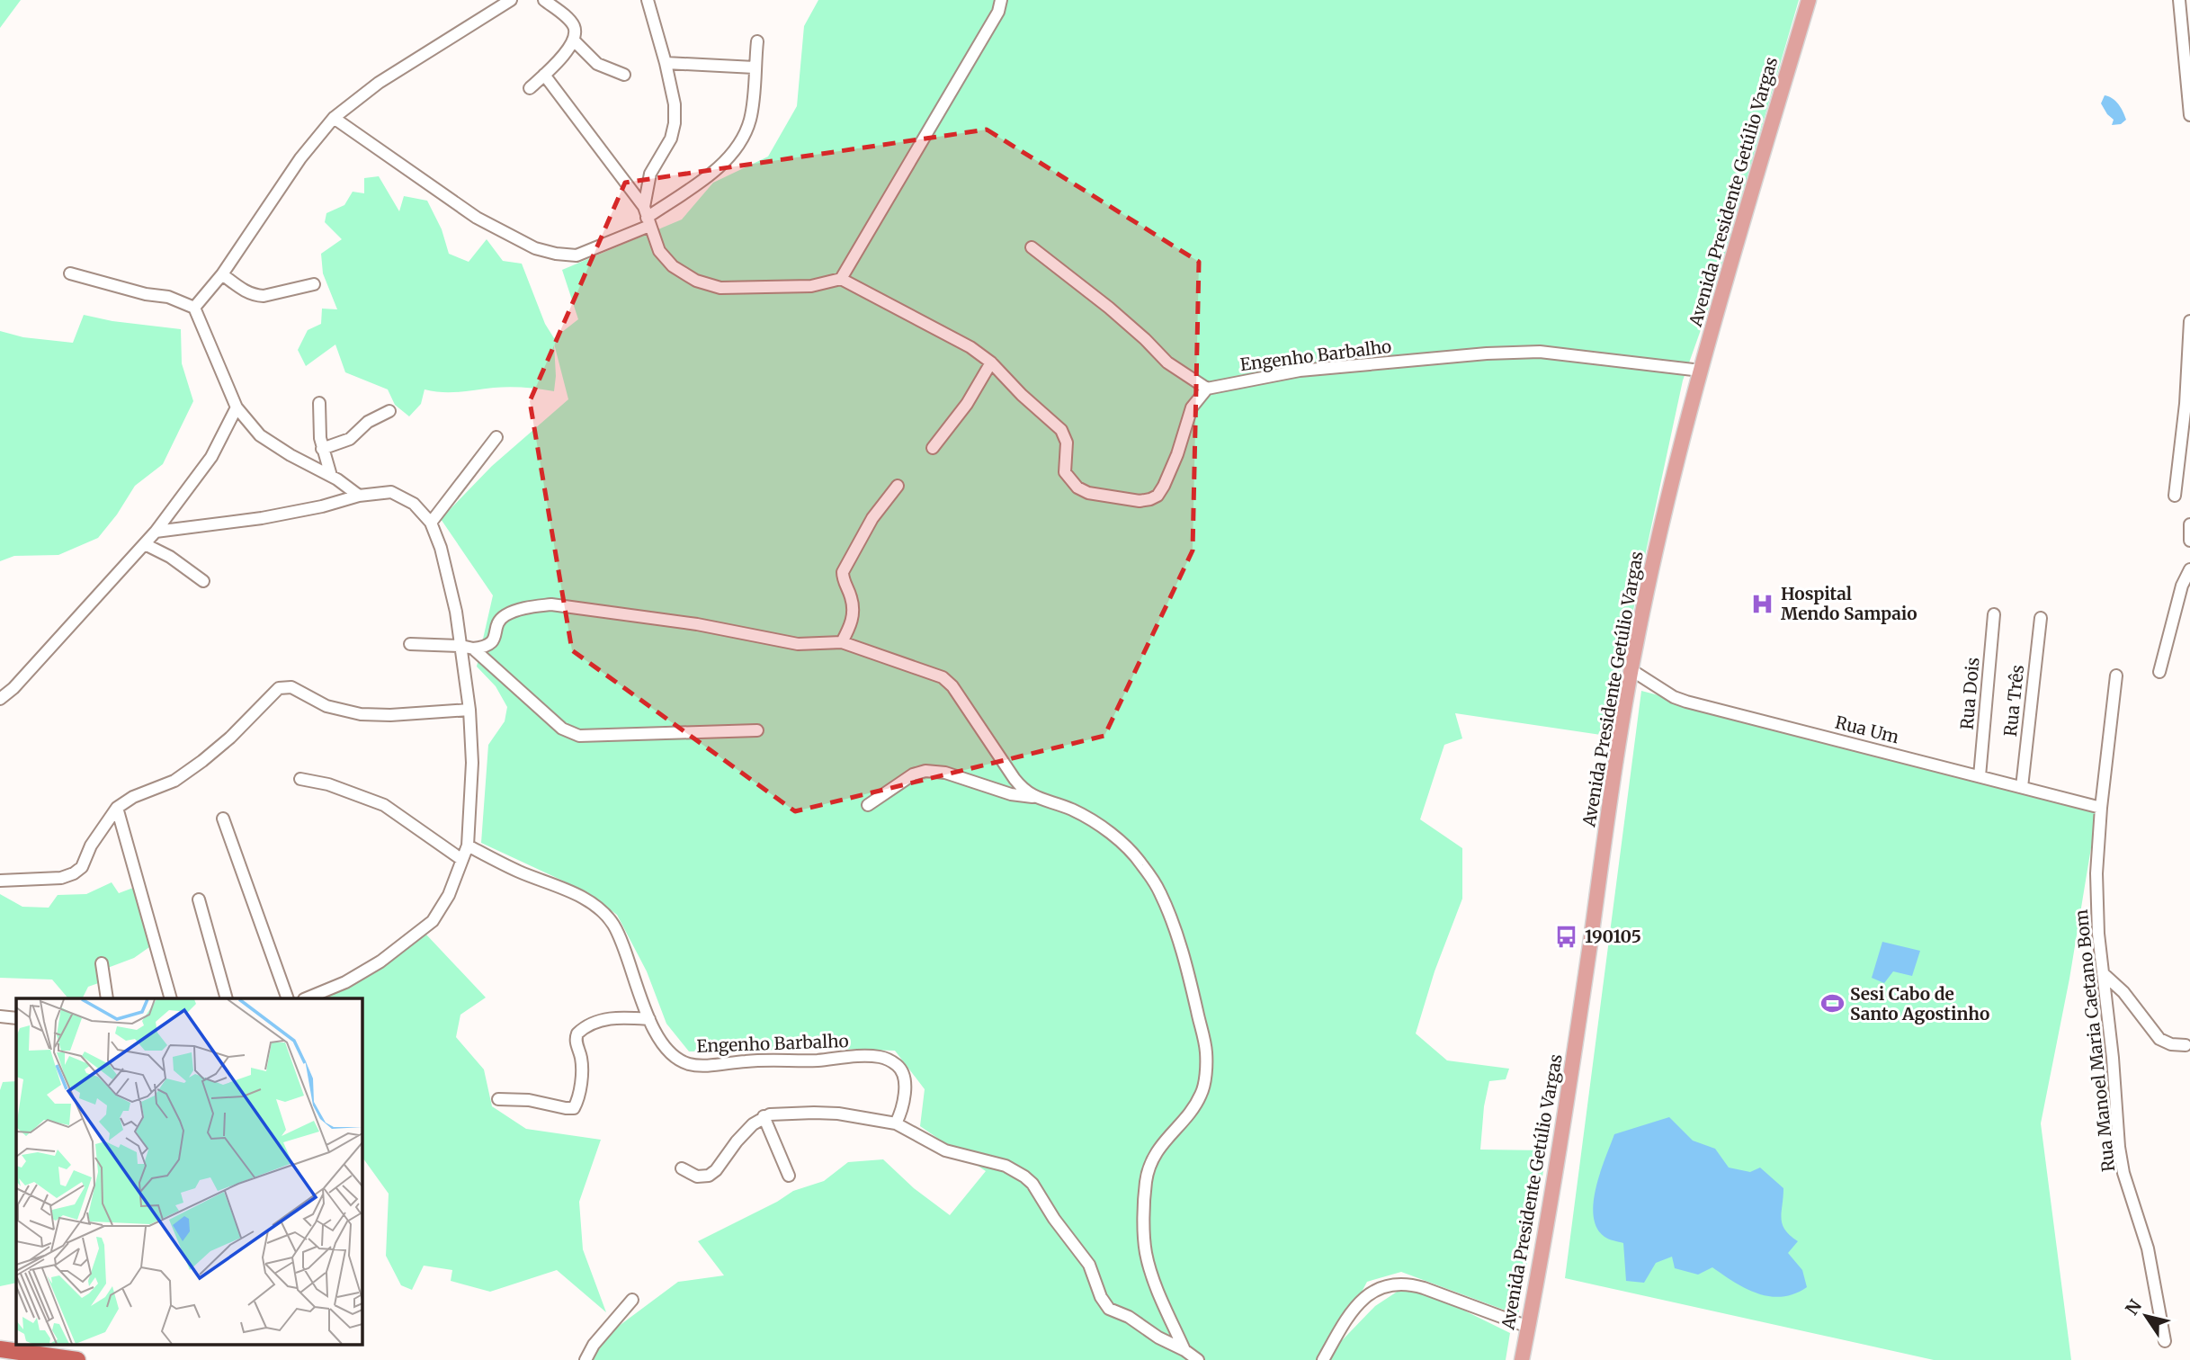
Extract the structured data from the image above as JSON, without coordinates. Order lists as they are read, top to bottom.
{
  "streets": {
    "main road": ["Avenida Presidente Getúlio Vargas"],
    "street": [
      "Engenho Barbalho",
      "Rua Dois",
      "Rua Três",
      "Rua Um",
      "Rua Manoel Maria Caetano Bom"
    ]
  },
  "crossings": [
    ["Avenida Presidente Getúlio Vargas", "Engenho Barbalho"],
    ["Avenida Presidente Getúlio Vargas", "Rua Um"],
    ["Rua Dois", "Rua Um"],
    ["Rua Três", "Rua Um"],
    ["Rua Um", "Rua Manoel Maria Caetano Bom"]
  ],
  "places": {
    "hospital": ["Hospital Mendo Sampaio"],
    "bus stop": ["190105"],
    "sports": ["Sesi Cabo de Santo Agostinho"]
  },
  "north": "top left"
}
